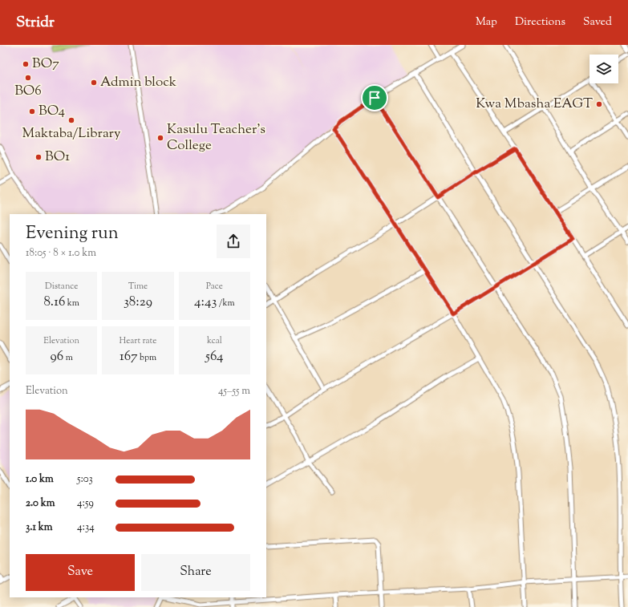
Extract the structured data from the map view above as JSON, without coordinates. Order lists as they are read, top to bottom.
{
  "places": [
    "BO7",
    "BO6",
    "Admin block",
    "Kwa Mbasha EAGT",
    "BO4",
    "Maktaba/Library",
    "Kasulu Teacher's College",
    "BO1"
  ],
  "page": {
    "header": "Stridr",
    "nav": ["Map", "Directions", "Saved"],
    "heading": ["Evening run", "18:05 · 8 × 1.0 km"],
    "stats": [
      ["Distance", "8.16 km"],
      ["Time", "38:29"],
      ["Pace", "4:43 /km"],
      ["Elevation", "96 m"],
      ["Heart rate", "167 bpm"],
      ["kcal", "564"]
    ],
    "chart": ["Elevation", "45–55 m"],
    "list": [
      {
        "name": "1.0 km",
        "note": "5:03"
      },
      {
        "name": "2.0 km",
        "note": "4:59"
      },
      {
        "name": "3.1 km",
        "note": "4:34"
      }
    ],
    "buttons": ["Save", "Share"]
  }
}
